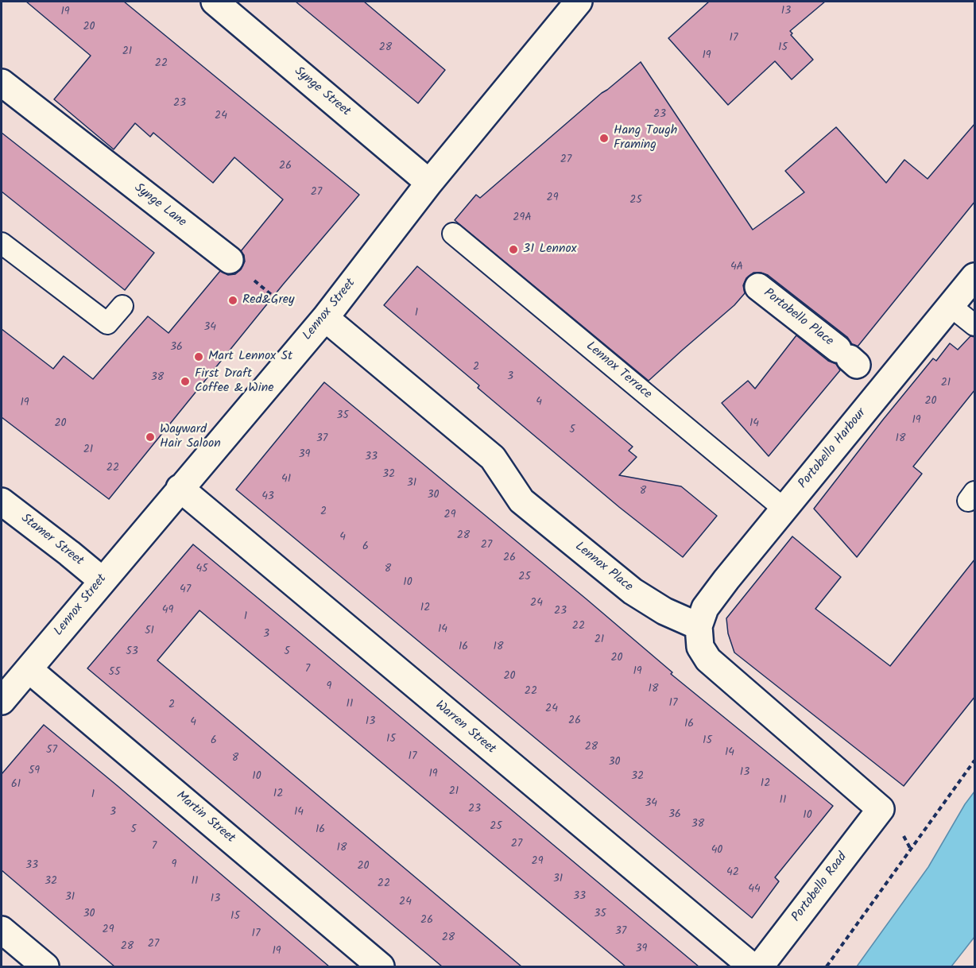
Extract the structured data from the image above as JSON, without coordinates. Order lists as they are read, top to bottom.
{
  "streets": {
    "street": [
      "Synge Street",
      "Synge Lane",
      "Lennox Street",
      "Portobello Place",
      "Portobello Harbour",
      "Stamer Street",
      "Lennox Place",
      "Warren Street",
      "Martin Street",
      "Portobello Road"
    ],
    "lane": ["Lennox Terrace"]
  },
  "crossings": [
    ["Synge Street", "Lennox Street"],
    ["Lennox Street", "Stamer Street"],
    ["Lennox Street", "Lennox Place"],
    ["Lennox Street", "Warren Street"],
    ["Lennox Street", "Martin Street"],
    ["Lennox Terrace", "Portobello Harbour"],
    ["Portobello Harbour", "Lennox Place"],
    ["Portobello Harbour", "Portobello Road"],
    ["Lennox Place", "Portobello Road"]
  ],
  "places": [
    "Hang Tough Framing",
    "31 Lennox",
    "Red&Grey",
    "Mart Lennox St",
    "First Draft Coffee & Wine",
    "Wayward Hair Saloon"
  ],
  "house_numbers": [
    "13",
    "19",
    "20",
    "17",
    "28",
    "15",
    "21",
    "19",
    "22",
    "23",
    "23",
    "24",
    "27",
    "26",
    "27",
    "29",
    "25",
    "29A",
    "4A",
    "1",
    "34",
    "36",
    "2",
    "3",
    "38",
    "21",
    "20",
    "4",
    "19",
    "35",
    "19",
    "20",
    "14",
    "5",
    "37",
    "18",
    "21",
    "39",
    "33",
    "22",
    "32",
    "41",
    "31",
    "8",
    "30",
    "43",
    "2",
    "29",
    "28",
    "4",
    "27",
    "6",
    "26",
    "45",
    "8",
    "25",
    "10",
    "47",
    "24",
    "12",
    "49",
    "23",
    "1",
    "22",
    "14",
    "51",
    "3",
    "21",
    "16",
    "18",
    "53",
    "5",
    "20",
    "7",
    "19",
    "55",
    "20",
    "9",
    "18",
    "22",
    "17",
    "11",
    "2",
    "24",
    "26",
    "13",
    "4",
    "16",
    "15",
    "6",
    "15",
    "28",
    "57",
    "14",
    "17",
    "8",
    "30",
    "59",
    "13",
    "19",
    "10",
    "32",
    "12",
    "61",
    "21",
    "12",
    "1",
    "11",
    "34",
    "23",
    "3",
    "14",
    "36",
    "10",
    "38",
    "25",
    "5",
    "16",
    "27",
    "7",
    "18",
    "40",
    "29",
    "9",
    "33",
    "20",
    "42",
    "31",
    "32",
    "11",
    "22",
    "44",
    "33",
    "31",
    "13",
    "24",
    "30",
    "35",
    "15",
    "26",
    "29",
    "37",
    "17",
    "28",
    "27",
    "28",
    "39",
    "19"
  ]
}
